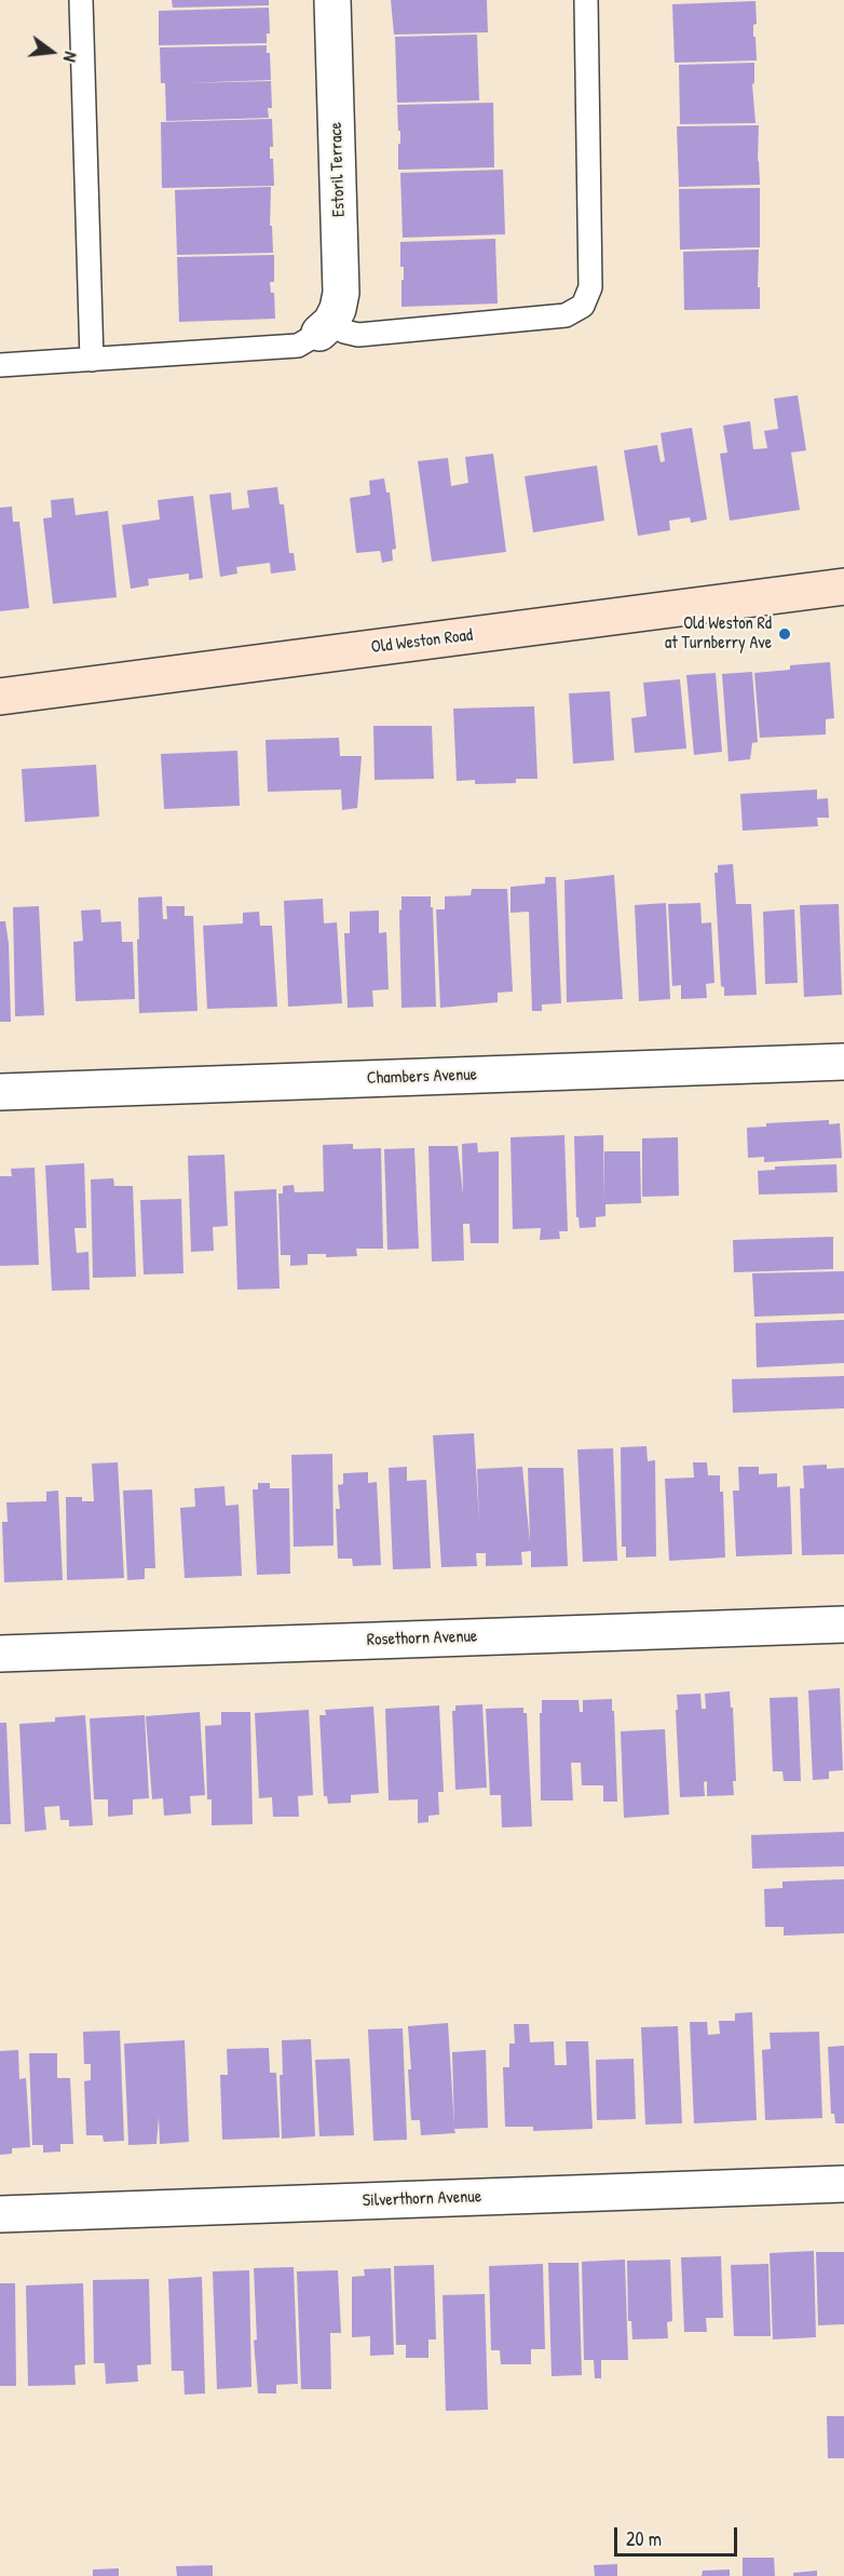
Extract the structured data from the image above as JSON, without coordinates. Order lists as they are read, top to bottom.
{
  "streets": {
    "main road": ["Old Weston Road"],
    "street": [
      "Estoril Terrace",
      "Chambers Avenue",
      "Rosethorn Avenue",
      "Silverthorn Avenue"
    ]
  },
  "places": ["Old Weston Rd at Turnberry Ave"],
  "scale_bar": "20 m",
  "north": "right"
}
